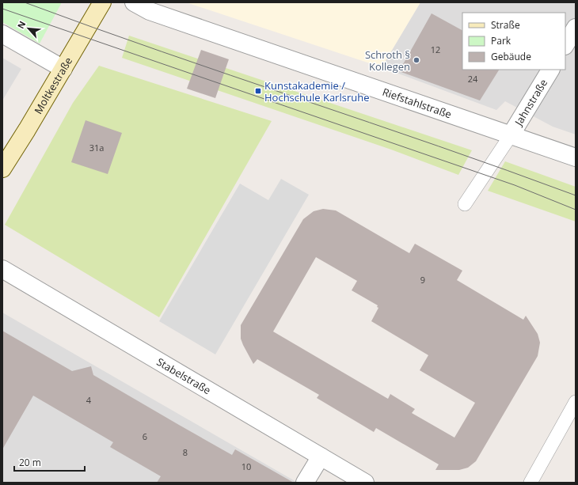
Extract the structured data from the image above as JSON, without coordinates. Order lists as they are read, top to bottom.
{
  "streets": {
    "main road": ["Moltkestraße"],
    "street": ["Jahnstraße", "Riefstahlstraße", "Stabelstraße"]
  },
  "crossings": [
    ["Jahnstraße", "Riefstahlstraße"]
  ],
  "places": {
    "other": ["Schroth § Kollegen"],
    "transit": ["Kunstakademie / Hochschule Karlsruhe"]
  },
  "house_numbers": [
    "12",
    "24",
    "31a",
    "9",
    "4",
    "6",
    "8",
    "10"
  ],
  "legend": ["Straße", "Park", "Gebäude"],
  "scale_bar": "20 m",
  "north": "top left"
}
